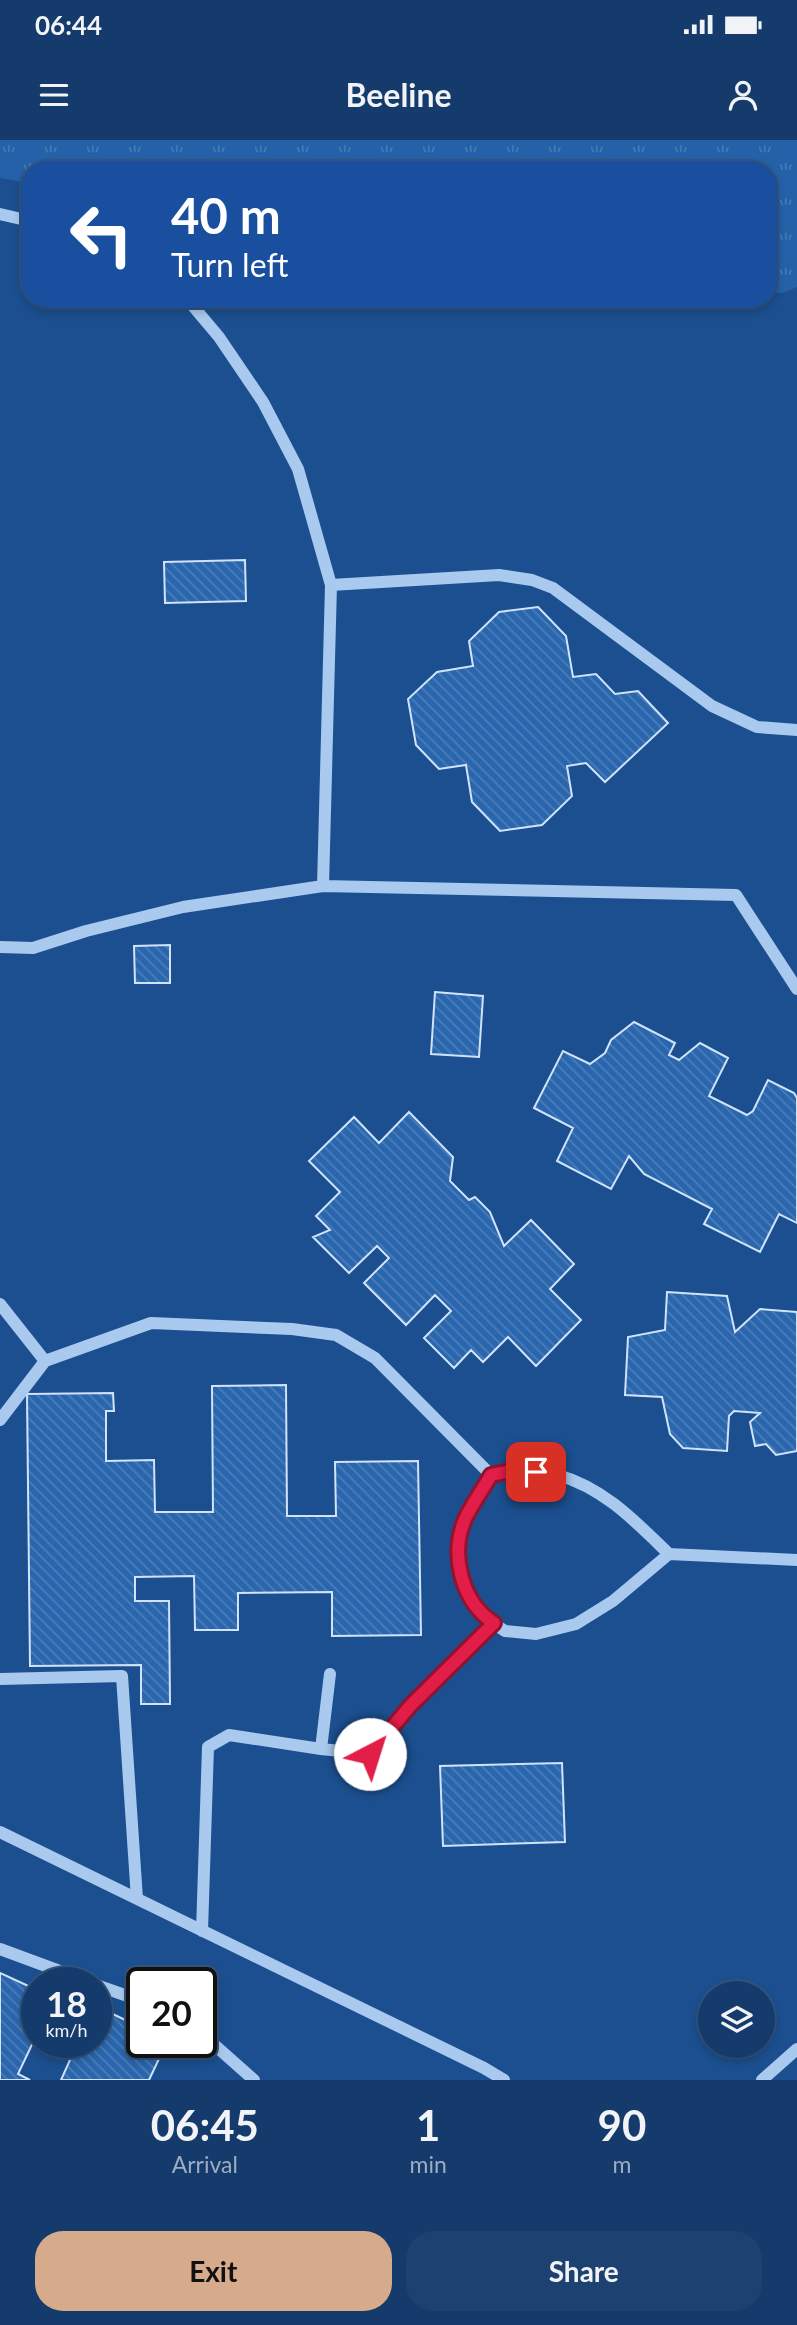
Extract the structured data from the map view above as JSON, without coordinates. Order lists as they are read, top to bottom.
{
  "page": {
    "status": "06:44",
    "header": "Beeline",
    "turn": ["40 m", "Turn left"],
    "speed": "18 km/h",
    "limit": "20",
    "eta": [
      "06:45",
      "Arrival",
      "1",
      "min",
      "90",
      "m"
    ],
    "buttons": ["Exit", "Share"]
  }
}
